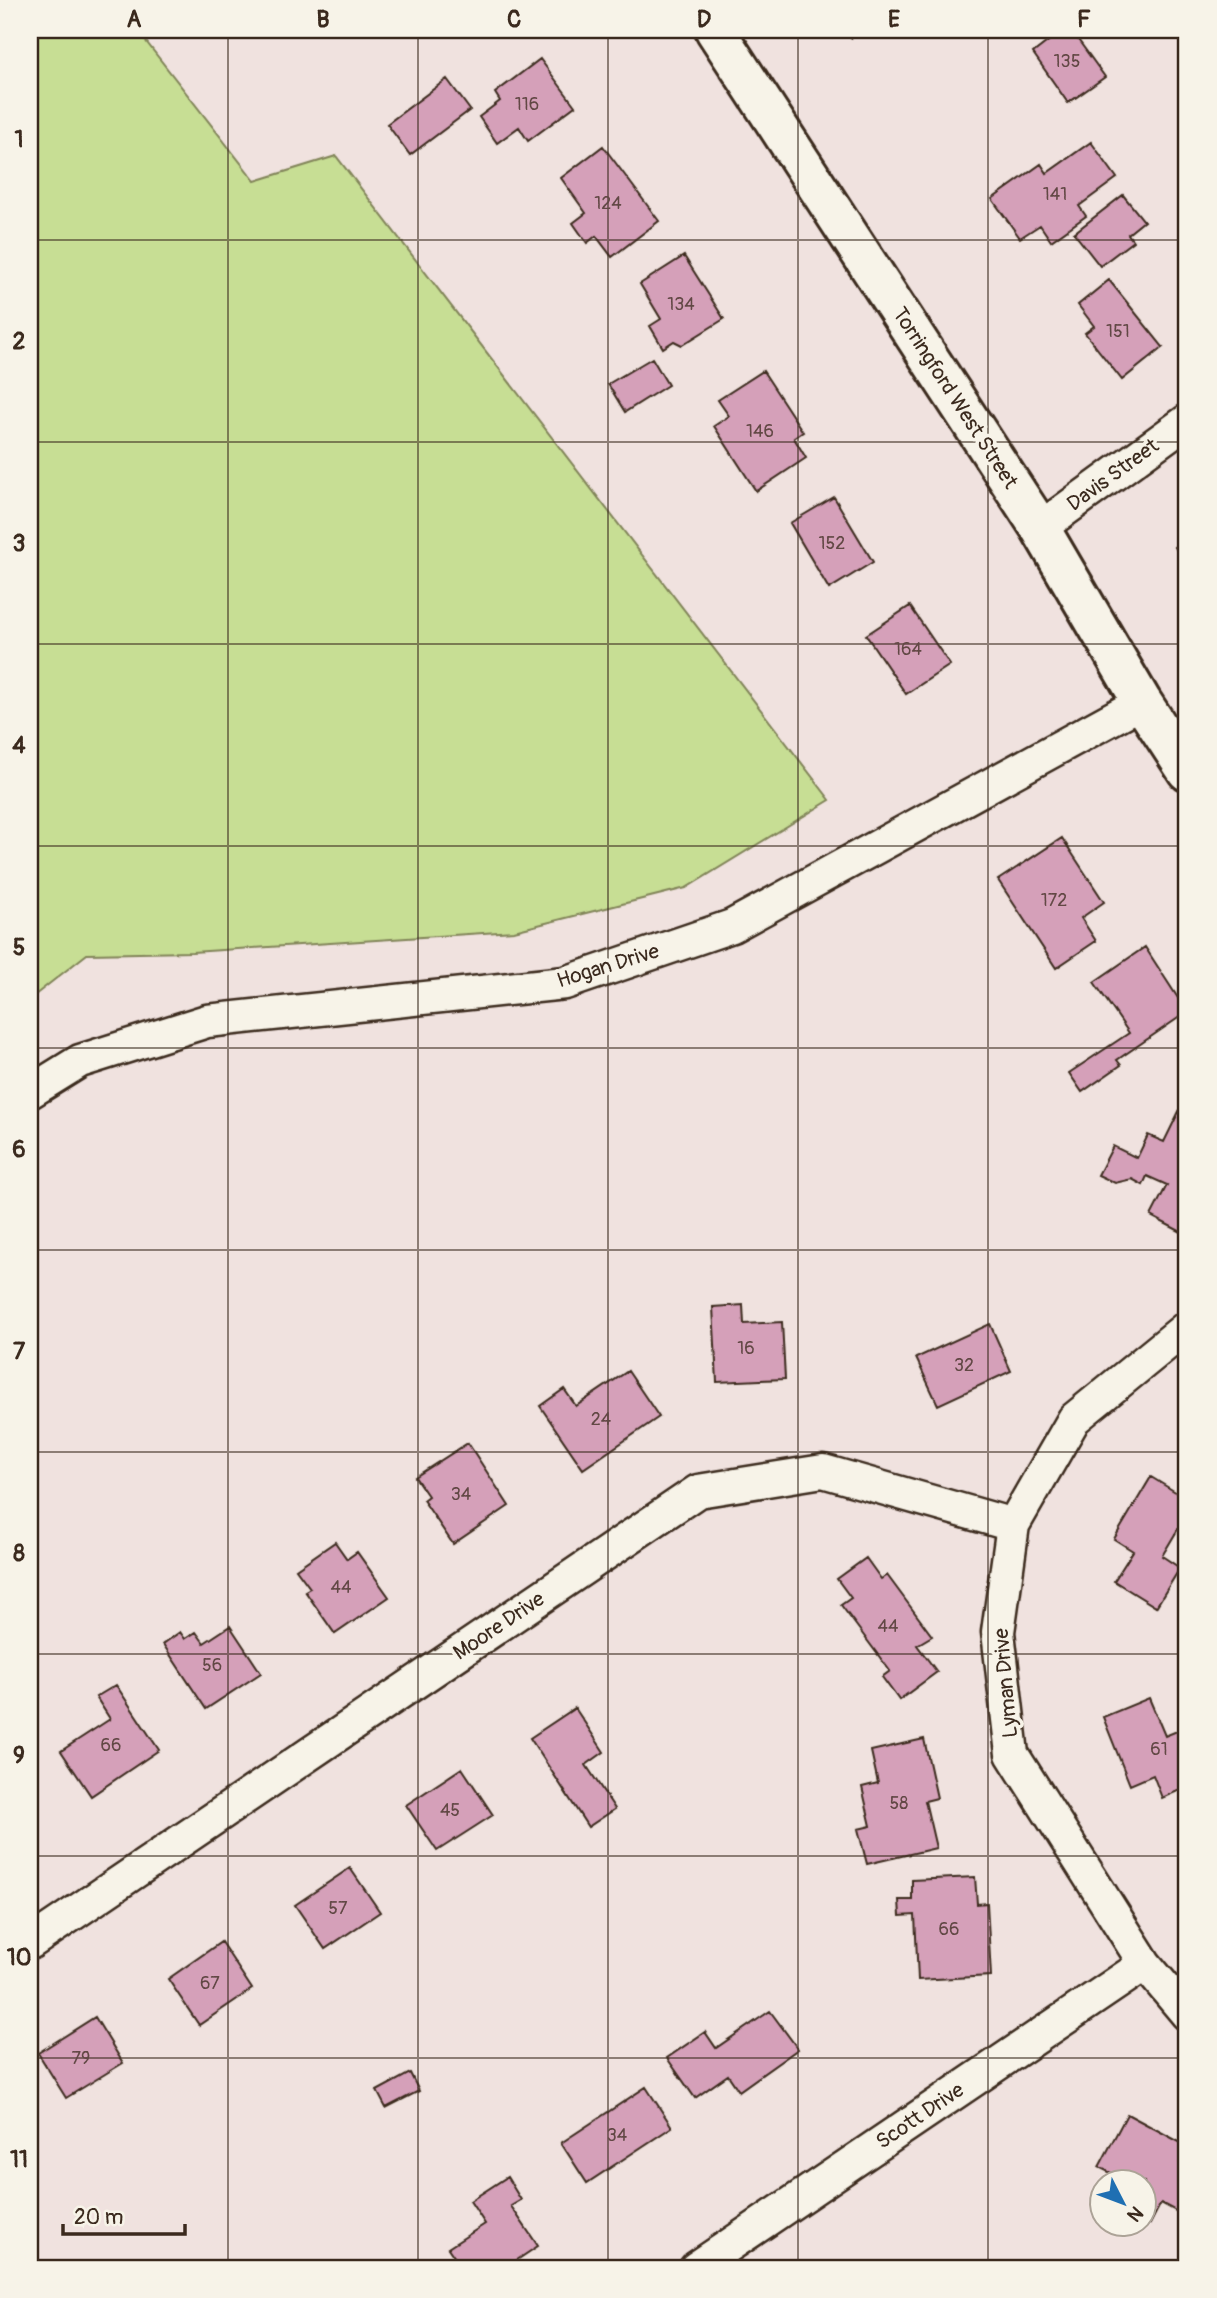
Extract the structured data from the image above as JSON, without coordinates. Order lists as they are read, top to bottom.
{
  "streets": {
    "main road": ["Torringford West Street"],
    "street": [
      "Davis Street",
      "Hogan Drive",
      "Moore Drive",
      "Lyman Drive",
      "Scott Drive"
    ]
  },
  "crossings": [
    ["Torringford West Street", "Davis Street"],
    ["Torringford West Street", "Hogan Drive"],
    ["Moore Drive", "Lyman Drive"],
    ["Lyman Drive", "Scott Drive"]
  ],
  "house_numbers": [
    "135",
    "116",
    "141",
    "124",
    "134",
    "151",
    "146",
    "152",
    "164",
    "172",
    "16",
    "32",
    "24",
    "34",
    "44",
    "44",
    "56",
    "66",
    "61",
    "58",
    "45",
    "57",
    "66",
    "67",
    "79",
    "34"
  ],
  "scale_bar": "20 m",
  "north": "bottom right",
  "grid": {
    "columns": [
      "A",
      "B",
      "C",
      "D",
      "E",
      "F"
    ],
    "rows": [
      "1",
      "2",
      "3",
      "4",
      "5",
      "6",
      "7",
      "8",
      "9",
      "10",
      "11"
    ]
  }
}
